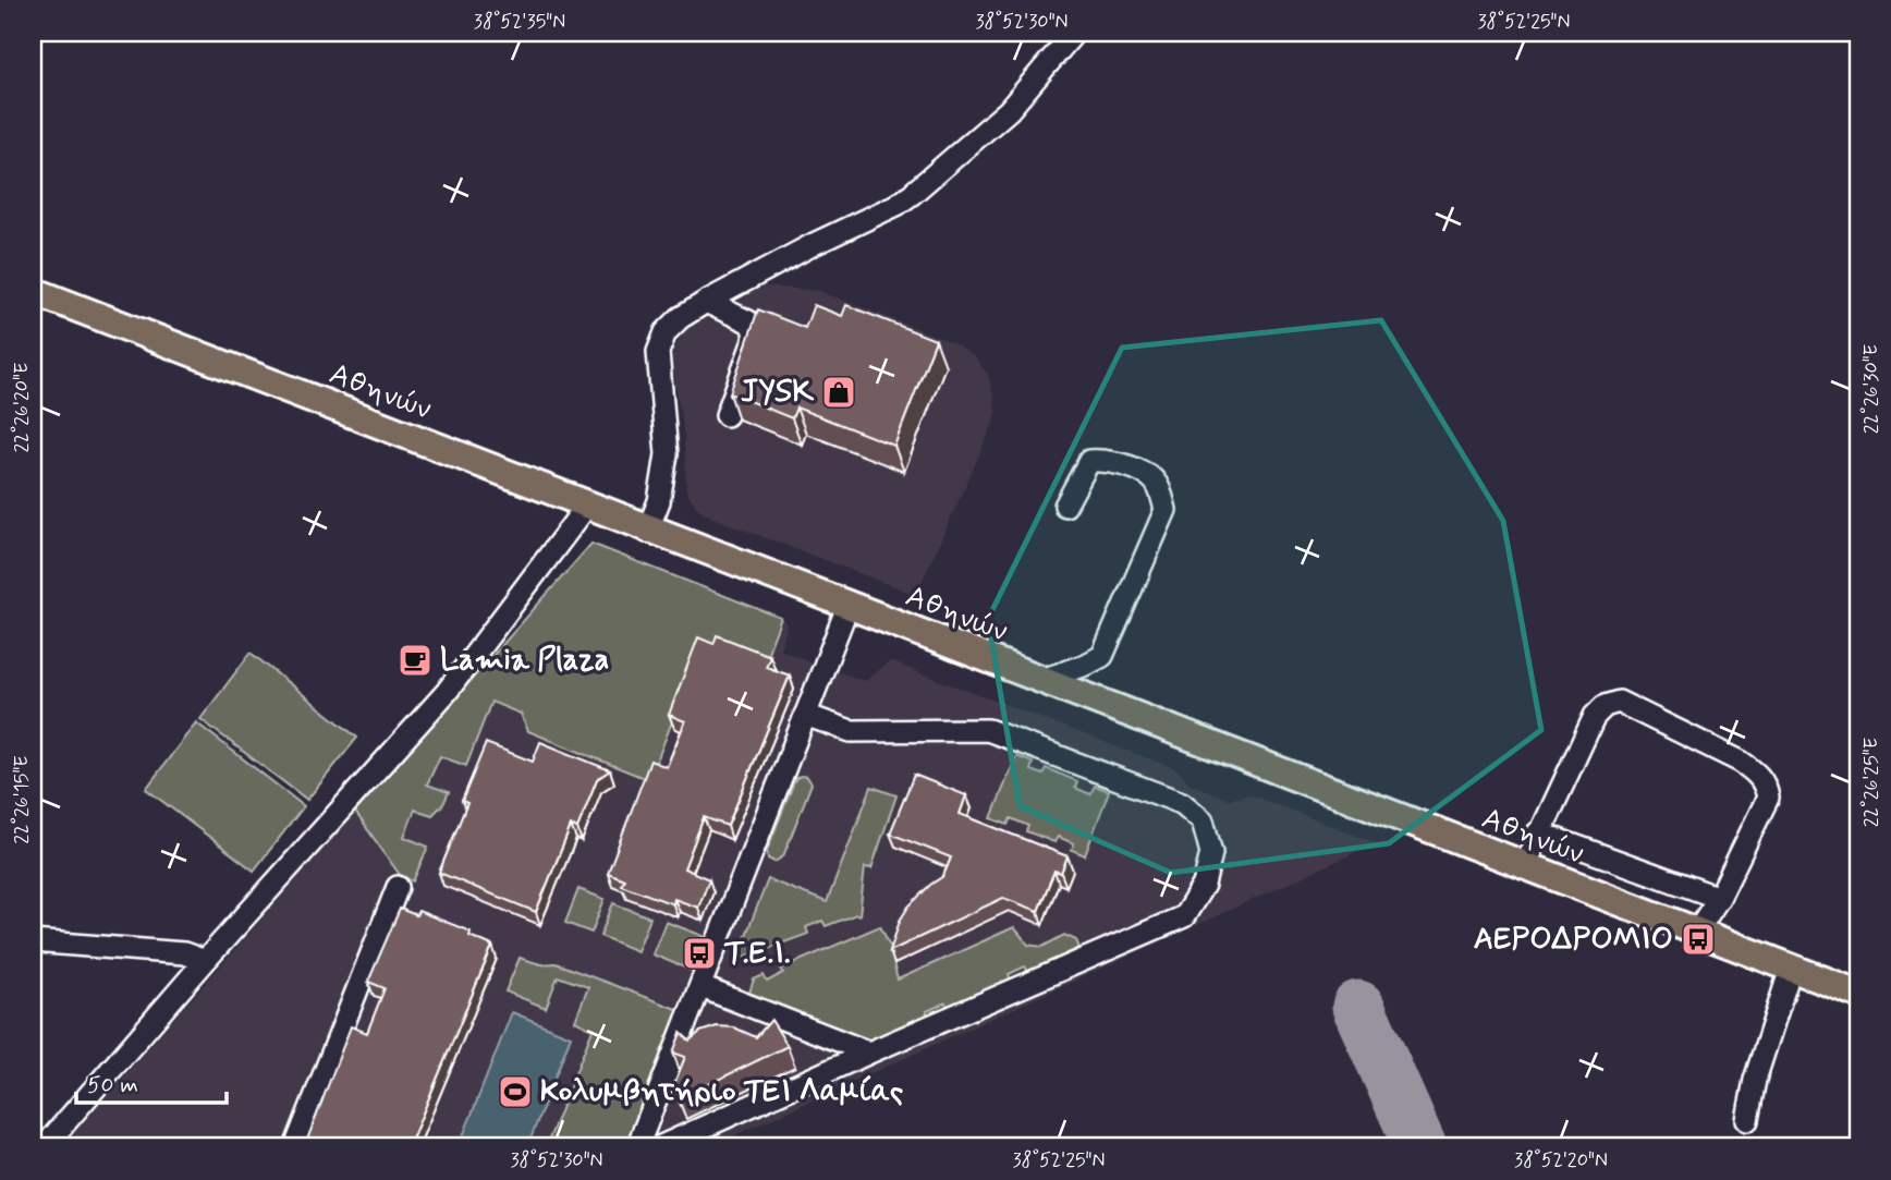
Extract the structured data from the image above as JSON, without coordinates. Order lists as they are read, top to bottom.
{
  "streets": {
    "main road": ["Αθηνών"]
  },
  "places": {
    "shop": ["JYSK"],
    "cafe": ["Lamia Plaza"],
    "bus stop": ["ΑΕΡΟΔΡΟΜΙΟ", "Τ.Ε.Ι."],
    "sports": ["Κολυμβητήριο ΤΕΙ Λαμίας"]
  },
  "scale_bar": "50 m",
  "coordinates": [
    "38°52'35\"N",
    "38°52'30\"N",
    "38°52'25\"N",
    "22°26'30\"E",
    "22°26'20\"E",
    "22°26'25\"E",
    "22°26'15\"E",
    "38°52'20\"N"
  ]
}
